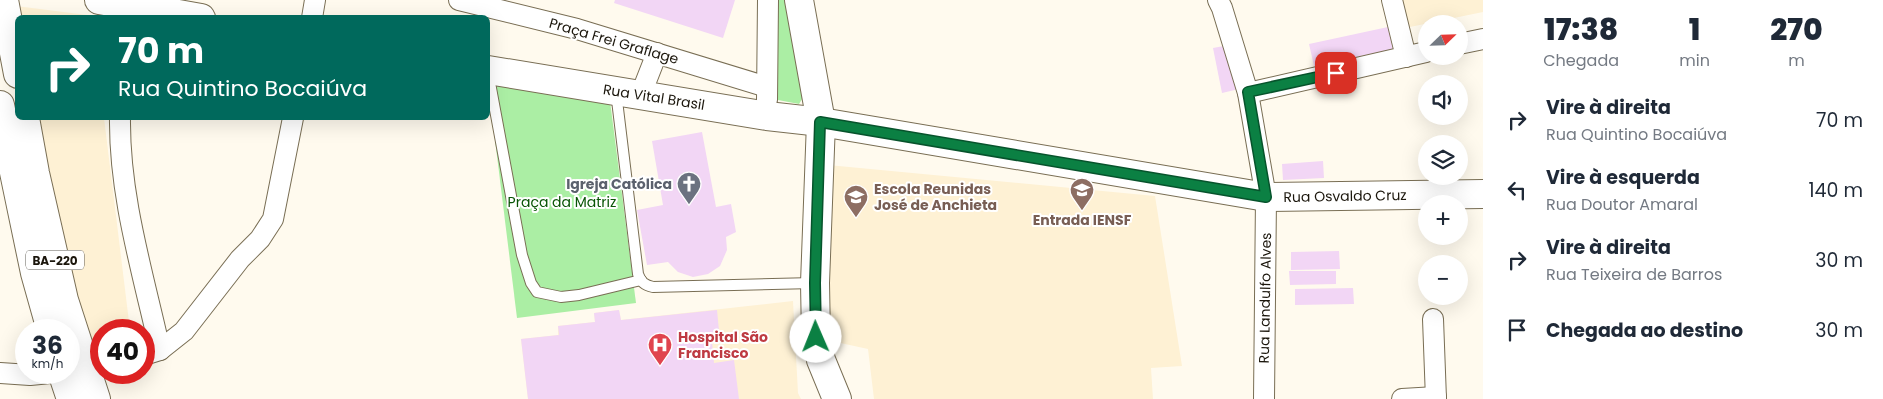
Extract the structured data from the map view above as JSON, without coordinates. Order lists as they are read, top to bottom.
{
  "streets": {
    "main road": ["Rua Vital Brasil", "Rua Osvaldo Cruz", "BA-220"],
    "street": ["Praça Frei Graflage", "Rua Landulfo Alves"]
  },
  "crossings": [
    ["Rua Vital Brasil", "Rua Osvaldo Cruz"],
    ["Rua Osvaldo Cruz", "Rua Landulfo Alves"]
  ],
  "parks": ["Praça da Matriz"],
  "places": {
    "church": ["Igreja Católica"],
    "school or university": ["Entrada IENSF", "Escola Reunidas José de Anchieta"],
    "hospital": ["Hospital São Francisco"]
  },
  "north": "top right",
  "page": {
    "eta": [
      "17:38",
      "Chegada",
      "1",
      "min",
      "270",
      "m"
    ],
    "map_buttons": ["+", "−"],
    "turn": ["70 m", "Rua Quintino Bocaiúva"],
    "list": [
      {
        "name": "Vire à direita",
        "note": "Rua Quintino Bocaiúva",
        "value": "70 m"
      },
      {
        "name": "Vire à esquerda",
        "note": "Rua Doutor Amaral",
        "value": "140 m"
      },
      {
        "name": "Vire à direita",
        "note": "Rua Teixeira de Barros",
        "value": "30 m"
      },
      {
        "name": "Chegada ao destino",
        "value": "30 m"
      }
    ],
    "speed": "36 km/h",
    "limit": "40"
  }
}
